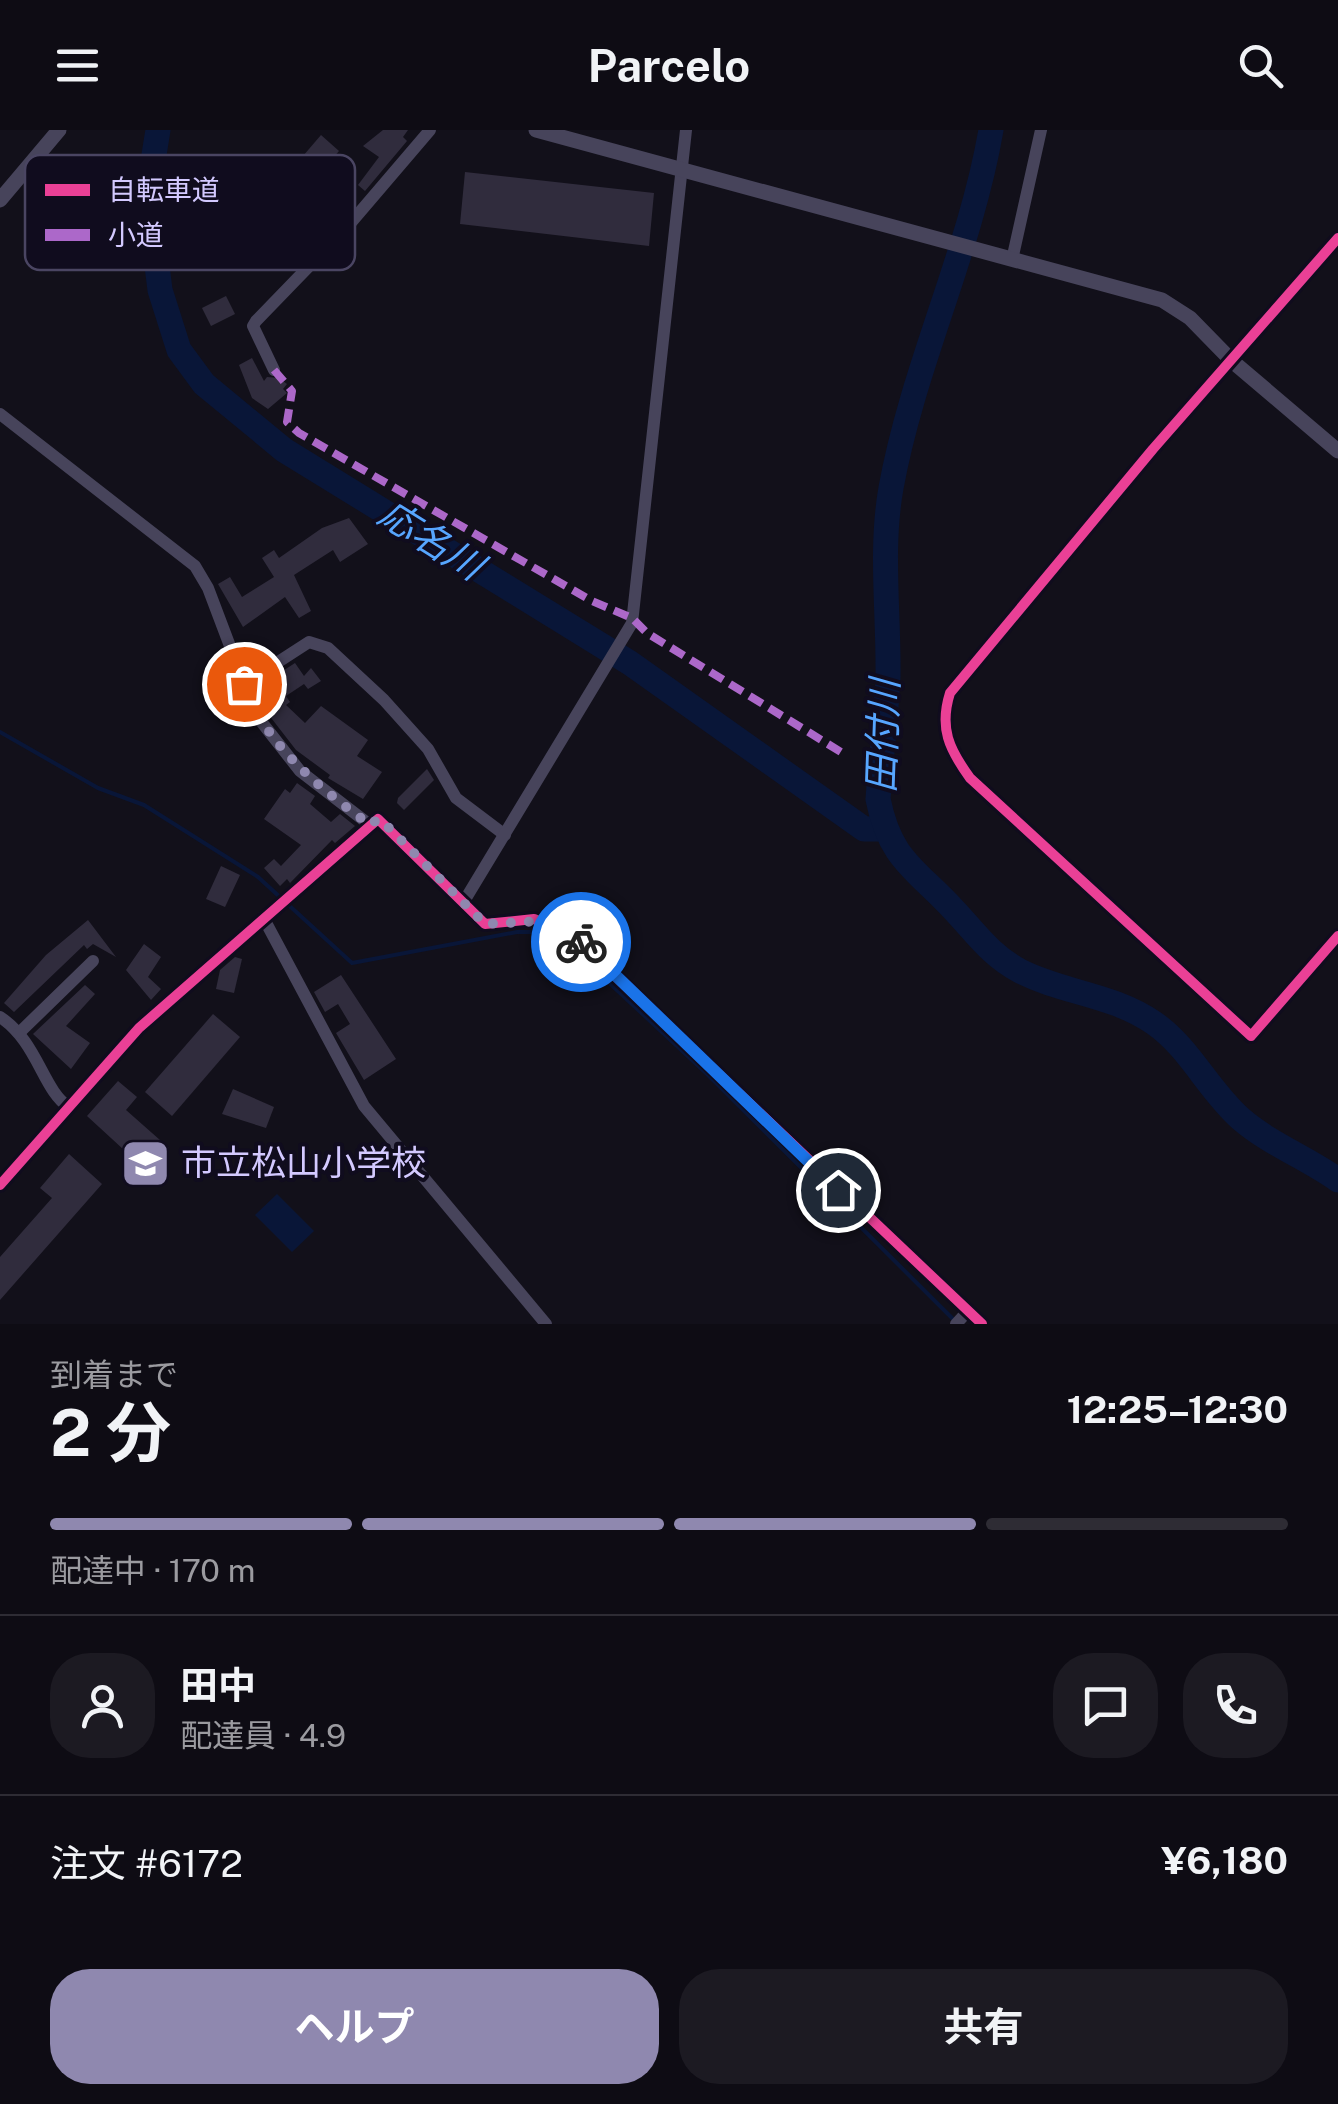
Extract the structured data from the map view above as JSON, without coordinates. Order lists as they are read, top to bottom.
{
  "water": ["応名川", "田付川"],
  "places": {
    "school or university": ["市立松山小学校"]
  },
  "legend": ["自転車道", "小道"],
  "page": {
    "header": "Parcelo",
    "heading": ["2 分", "到着まで", "12:25–12:30"],
    "panel": [
      "田中",
      "配達員 · 4.9",
      "注文 #6172",
      "¥6,180"
    ],
    "bar": "配達中 · 170 m",
    "buttons": ["ヘルプ", "共有"]
  }
}
